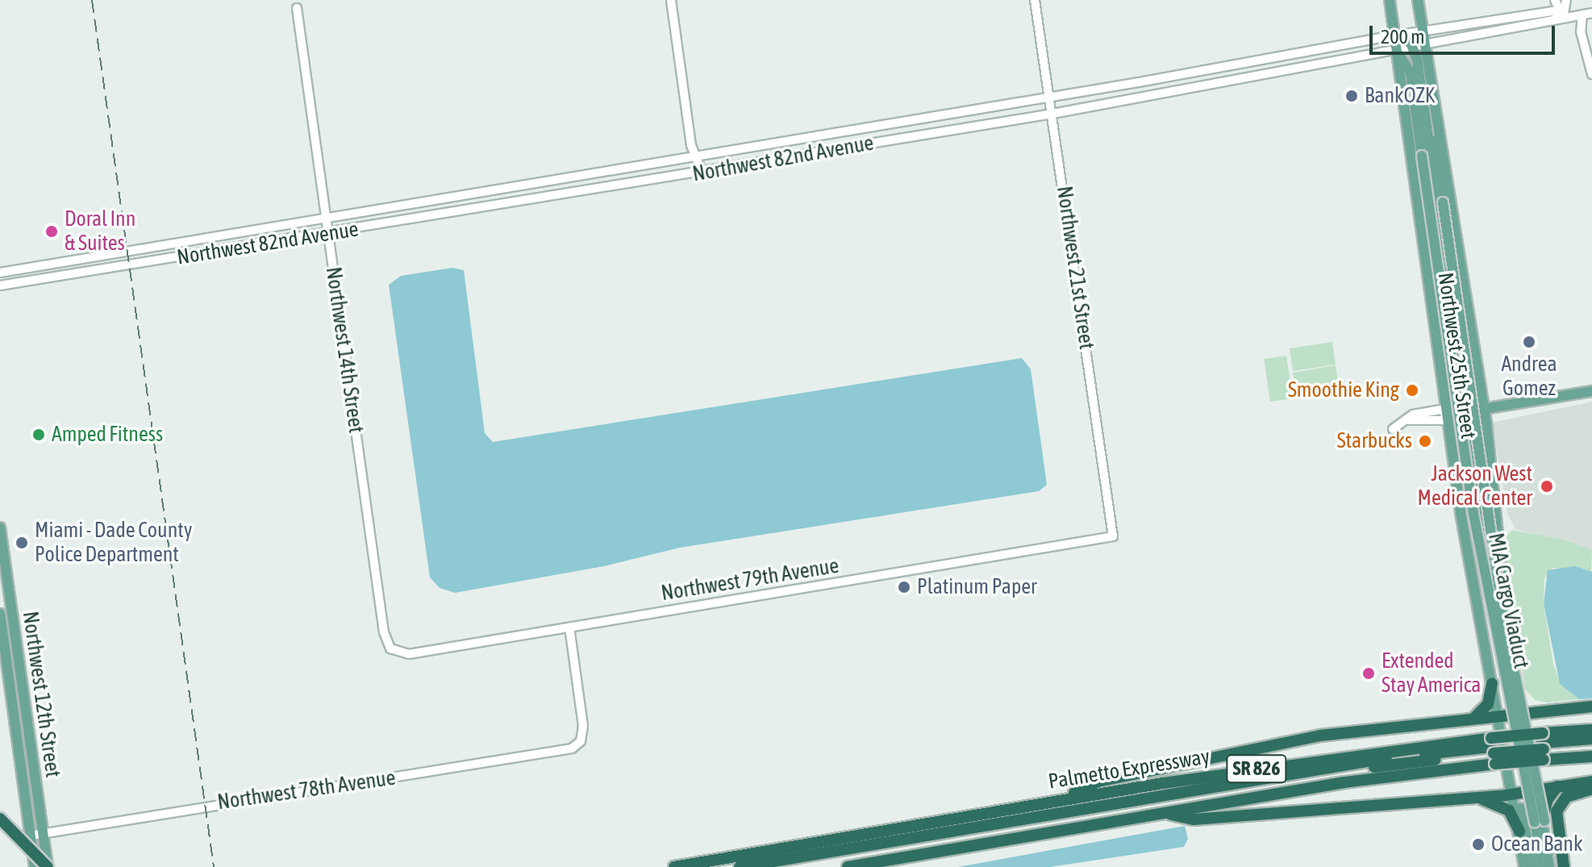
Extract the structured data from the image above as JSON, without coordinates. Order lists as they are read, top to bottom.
{
  "streets": {
    "highway": ["SR 826", "Palmetto Expressway"],
    "main road": ["Northwest 25th Street", "MIA Cargo Viaduct", "Northwest 12th Street"],
    "street": [
      "Northwest 82nd Avenue",
      "Northwest 21st Street",
      "Northwest 14th Street",
      "Northwest 79th Avenue",
      "Northwest 78th Avenue"
    ]
  },
  "crossings": [
    ["Northwest 82nd Avenue", "Northwest 21st Street"],
    ["Northwest 82nd Avenue", "Northwest 14th Street"],
    ["Northwest 82nd Avenue", "Northwest 25th Street"],
    ["Northwest 82nd Avenue", "MIA Cargo Viaduct"],
    ["Northwest 21st Street", "Northwest 79th Avenue"],
    ["Northwest 14th Street", "Northwest 79th Avenue"],
    ["Northwest 25th Street", "MIA Cargo Viaduct"],
    ["Northwest 79th Avenue", "Northwest 78th Avenue"],
    ["Northwest 12th Street", "Northwest 78th Avenue"]
  ],
  "places": [
    "BankOZK",
    "Doral Inn & Suites",
    "Andrea Gomez",
    "Smoothie King",
    "Amped Fitness",
    "Starbucks",
    "Jackson West Medical Center",
    "Miami - Dade County Police Department",
    "Platinum Paper",
    "Extended Stay America",
    "Ocean Bank"
  ],
  "scale_bar": "200 m"
}
